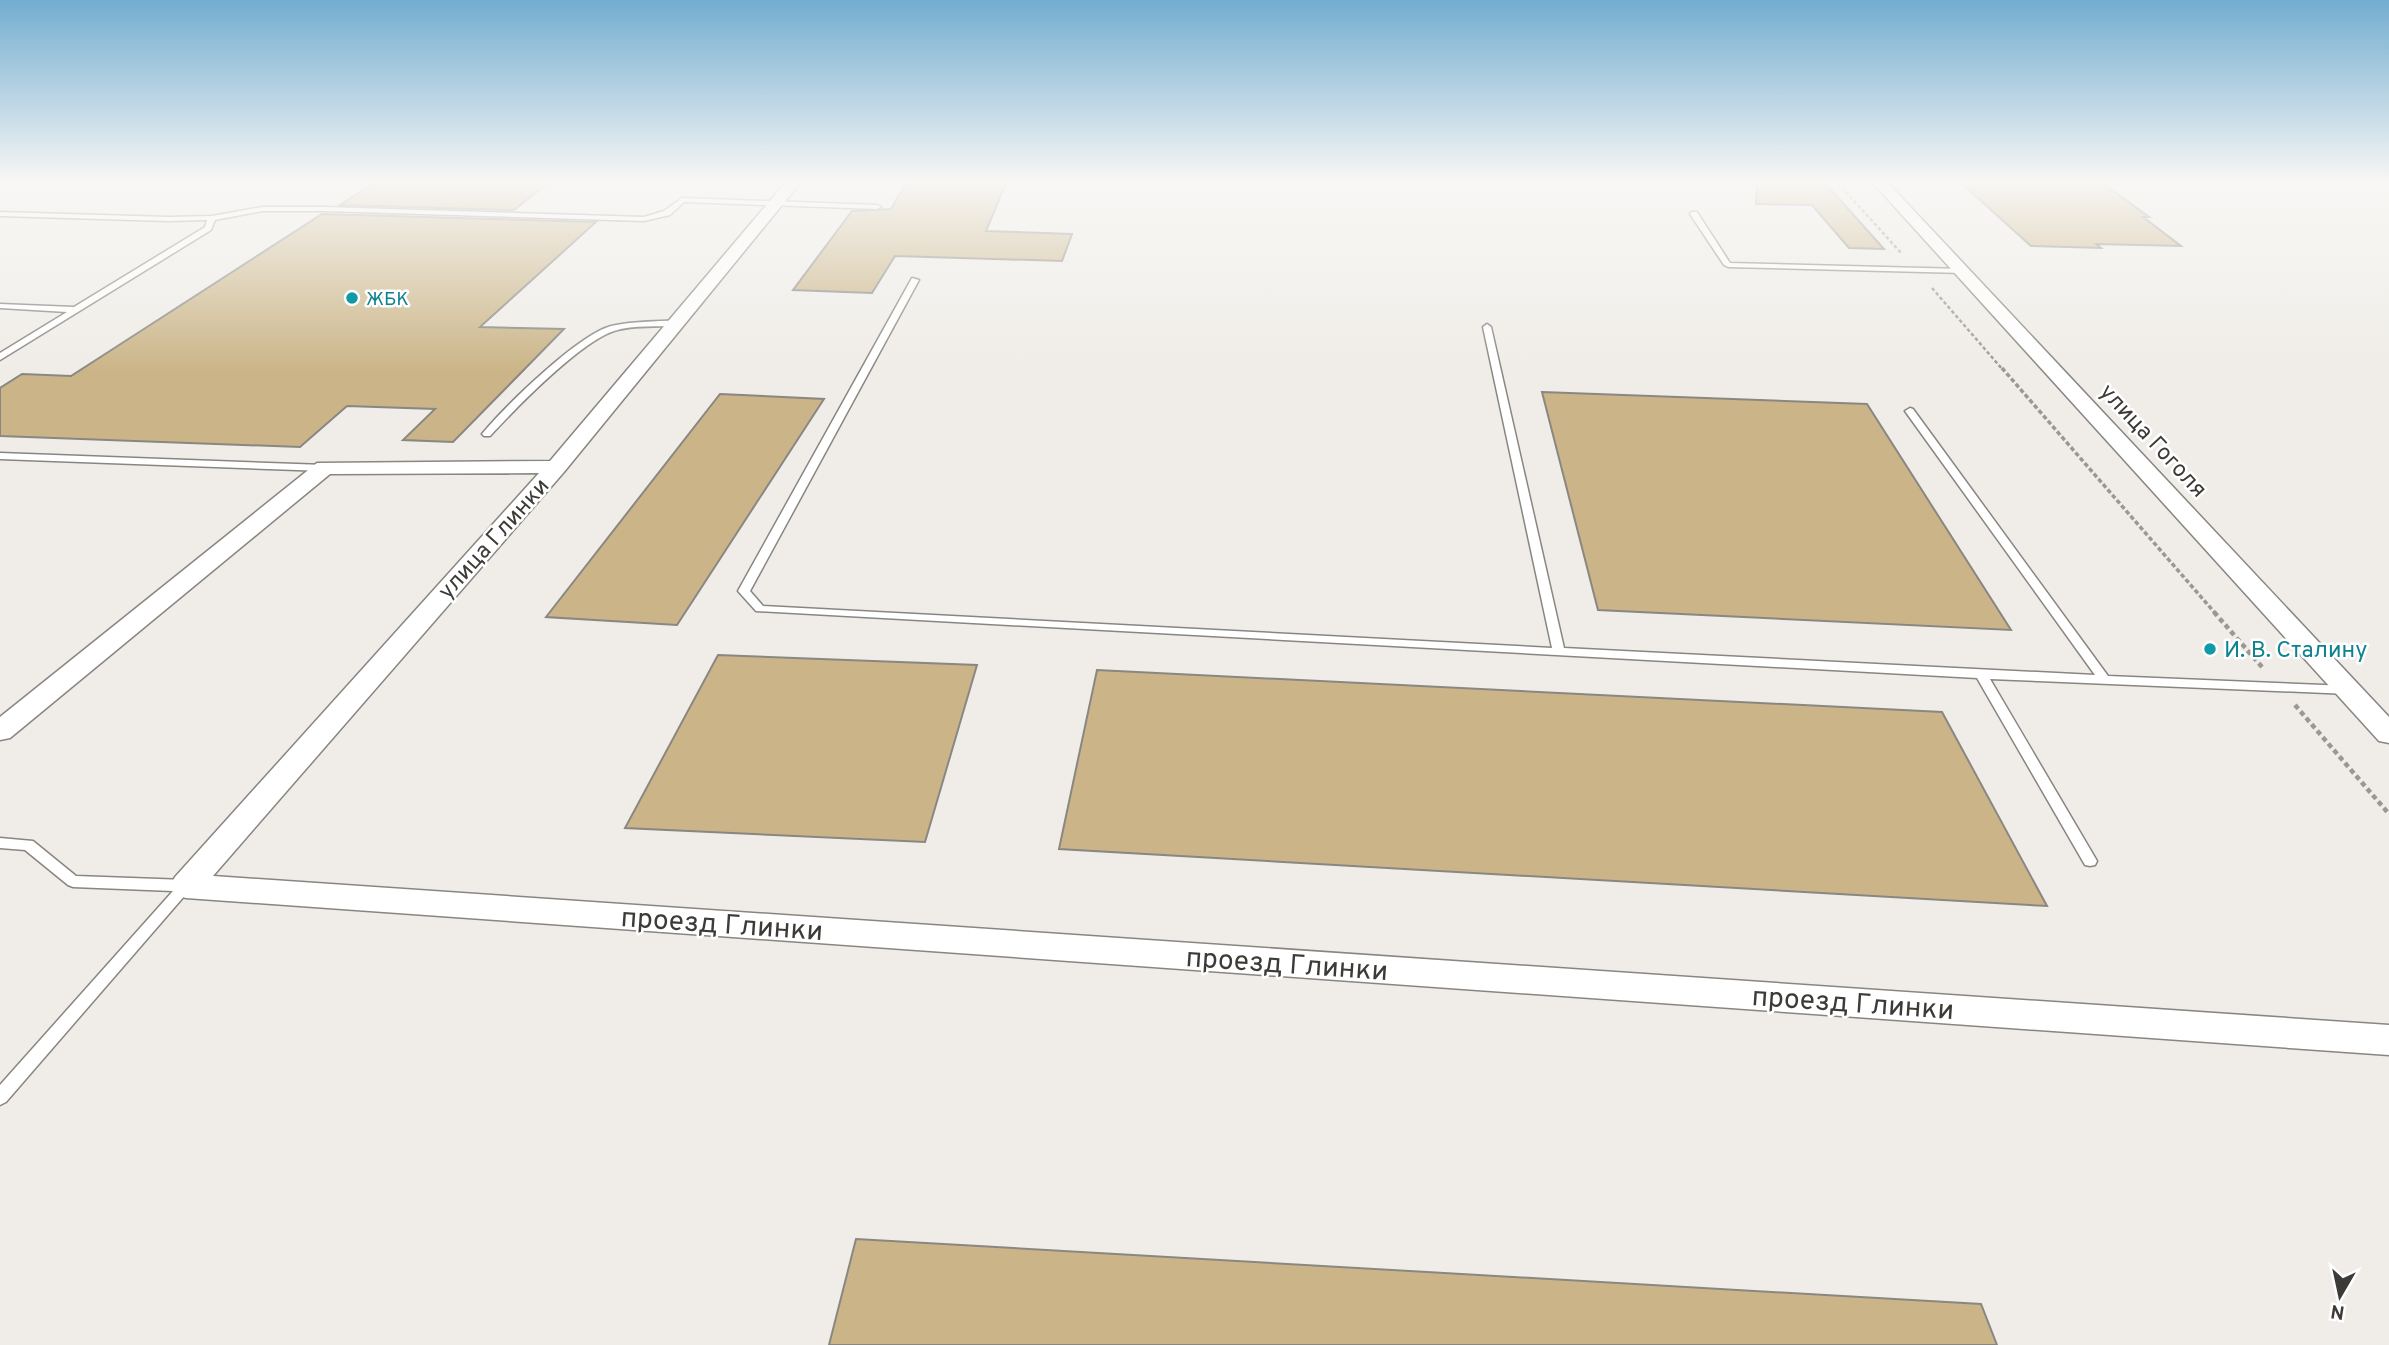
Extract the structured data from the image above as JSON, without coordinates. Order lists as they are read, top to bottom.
{
  "streets": {
    "street": ["улица Гоголя", "улица Глинки", "проезд Глинки"]
  },
  "crossings": [
    ["улица Глинки", "проезд Глинки"]
  ],
  "places": ["ЖБК", "И. В. Сталину"],
  "north": "bottom"
}
